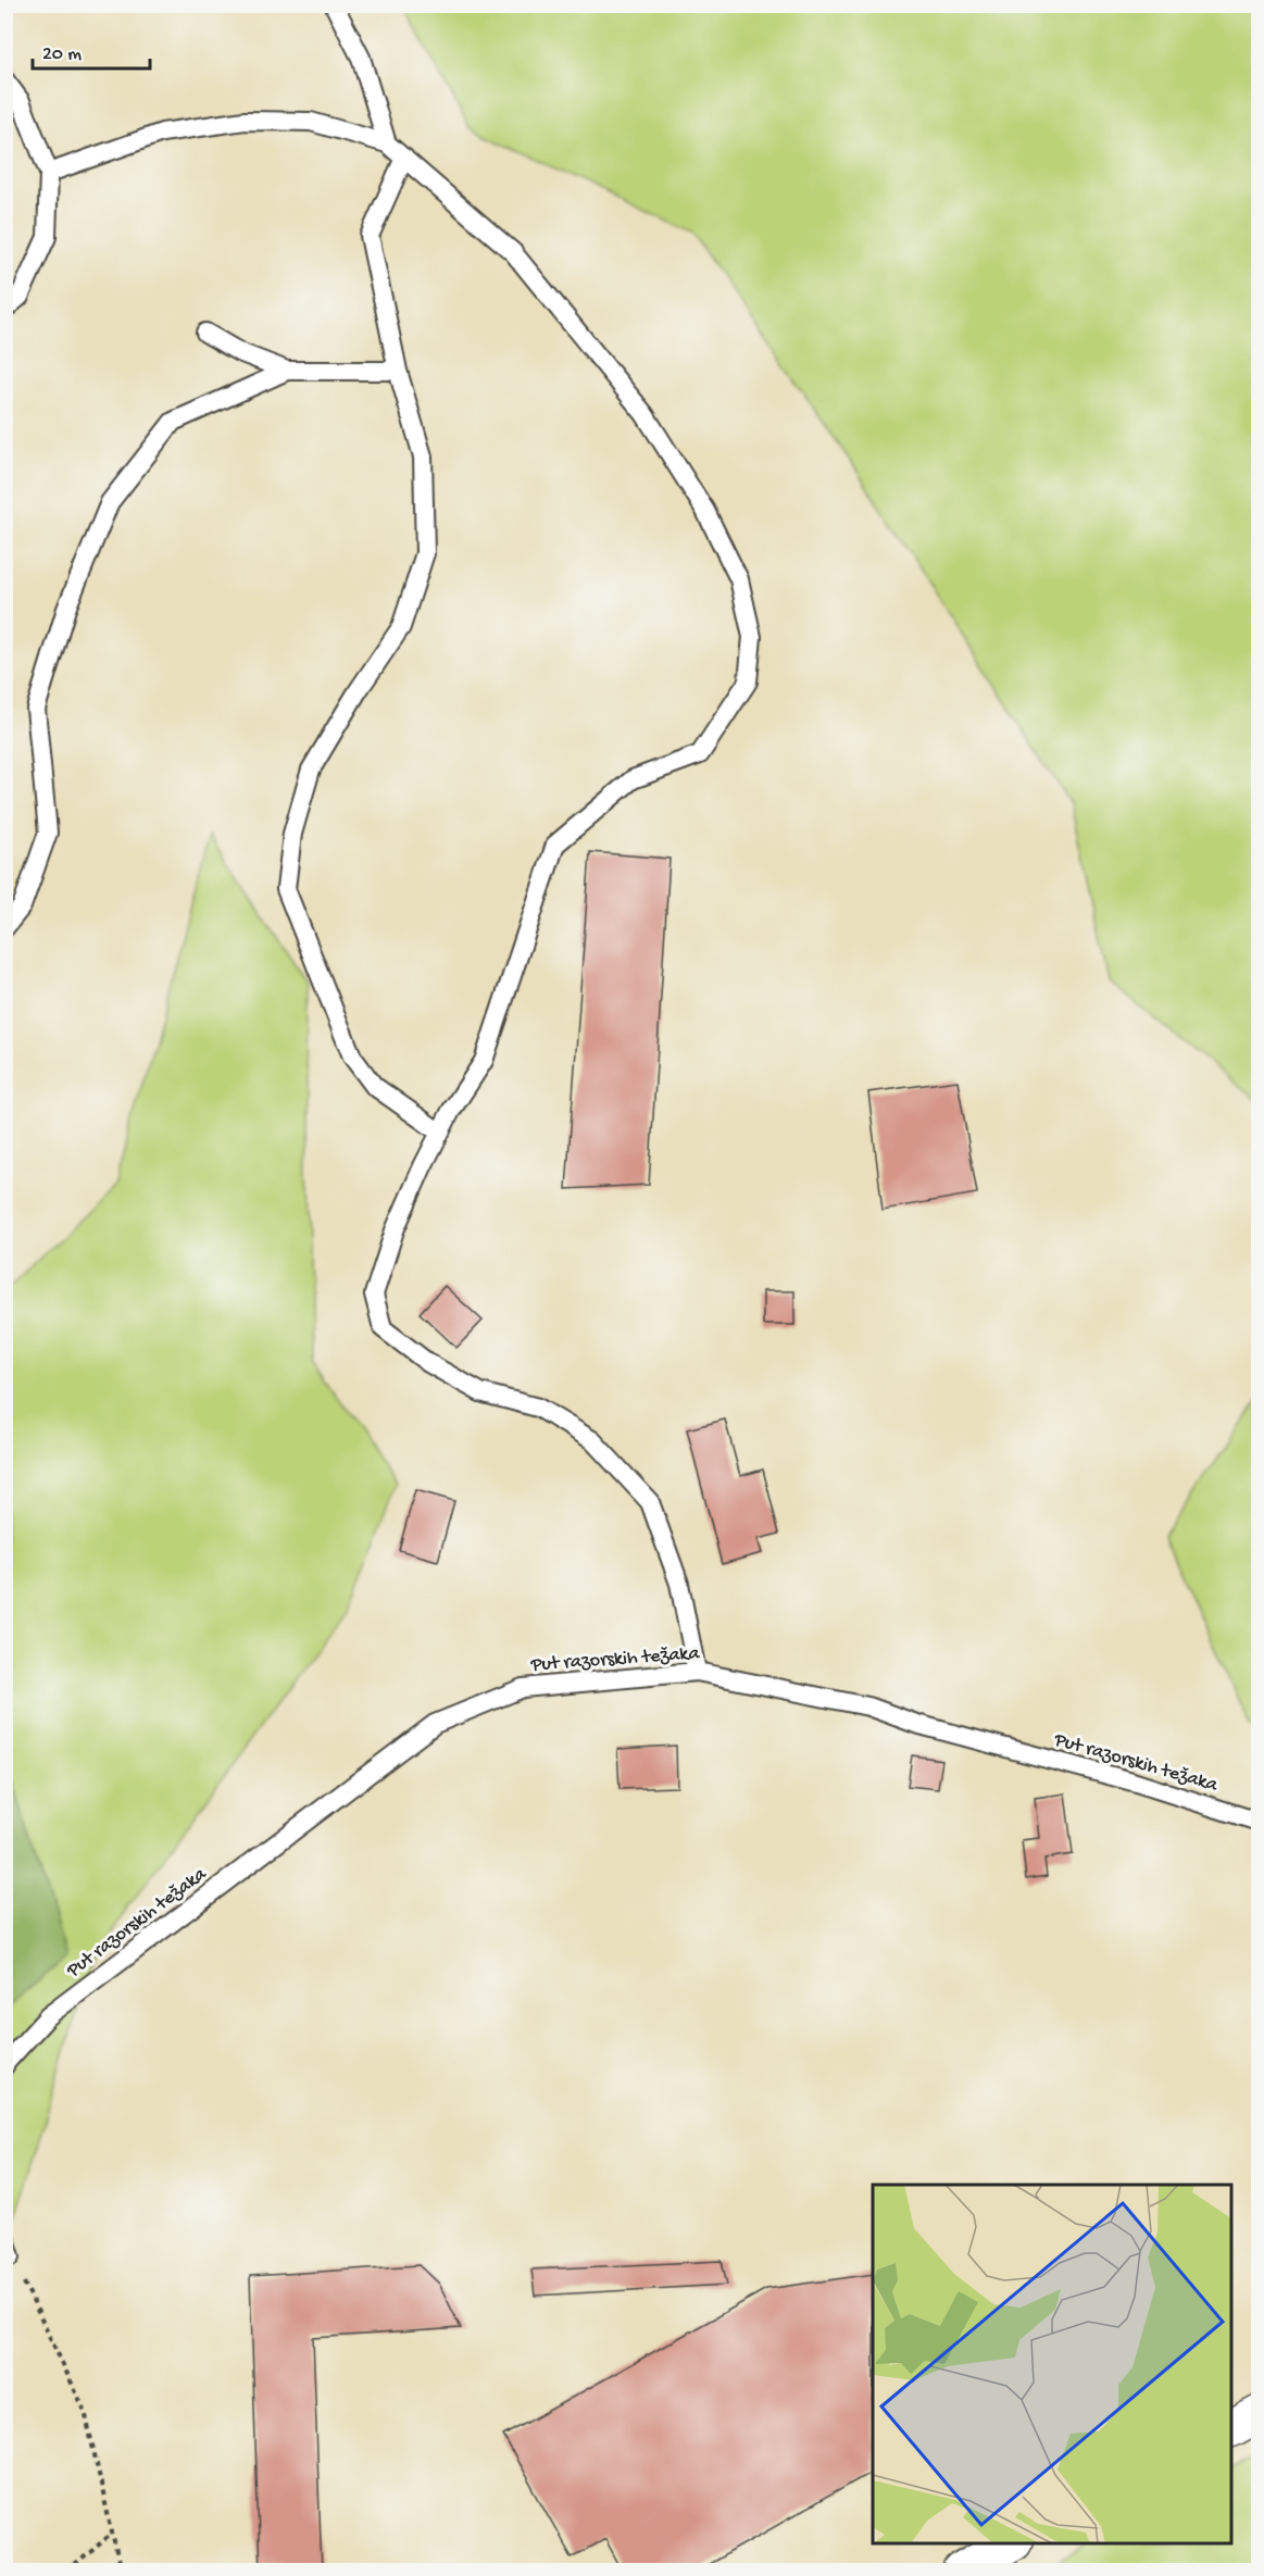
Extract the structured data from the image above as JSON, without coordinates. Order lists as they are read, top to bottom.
{
  "streets": {
    "lane": ["Put razorskih težaka"]
  },
  "scale_bar": "20 m"
}
